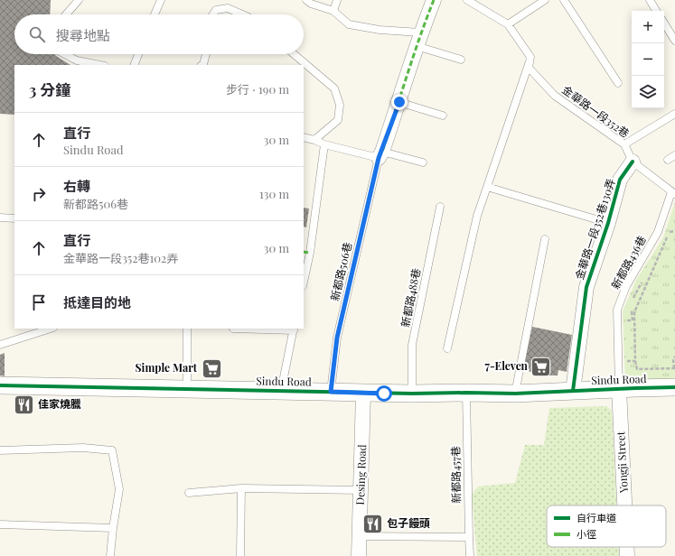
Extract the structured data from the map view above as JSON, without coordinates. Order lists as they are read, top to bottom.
{
  "streets": {
    "street": [
      "金華路一段352巷130弄",
      "Sindu Road",
      "Yongji Street",
      "Desing Road"
    ],
    "lane": [
      "金華路一段352巷",
      "新都路436巷",
      "新都路506巷",
      "新都路488巷",
      "新都路457巷"
    ]
  },
  "crossings": [
    ["金華路一段352巷", "金華路一段352巷130弄"],
    ["金華路一段352巷", "新都路436巷"],
    ["金華路一段352巷130弄", "Sindu Road"],
    ["新都路436巷", "Sindu Road"],
    ["新都路436巷", "Yongji Street"],
    ["新都路506巷", "Sindu Road"],
    ["新都路488巷", "Sindu Road"],
    ["Sindu Road", "Yongji Street"],
    ["Sindu Road", "Desing Road"],
    ["Sindu Road", "新都路457巷"]
  ],
  "places": {
    "supermarket": ["7-Eleven", "Simple Mart"],
    "restaurant": ["佳家燒臘", "包子饅頭"]
  },
  "legend": ["自行車道", "小徑"],
  "page": {
    "map_buttons": ["+", "−"],
    "search": "搜尋地點",
    "heading": ["3 分鐘", "步行 · 190 m"],
    "list": [
      ["直行", "Sindu Road", "30 m"],
      ["右轉", "新都路506巷", "130 m"],
      ["直行", "金華路一段352巷102弄", "30 m"],
      "抵達目的地"
    ]
  }
}
